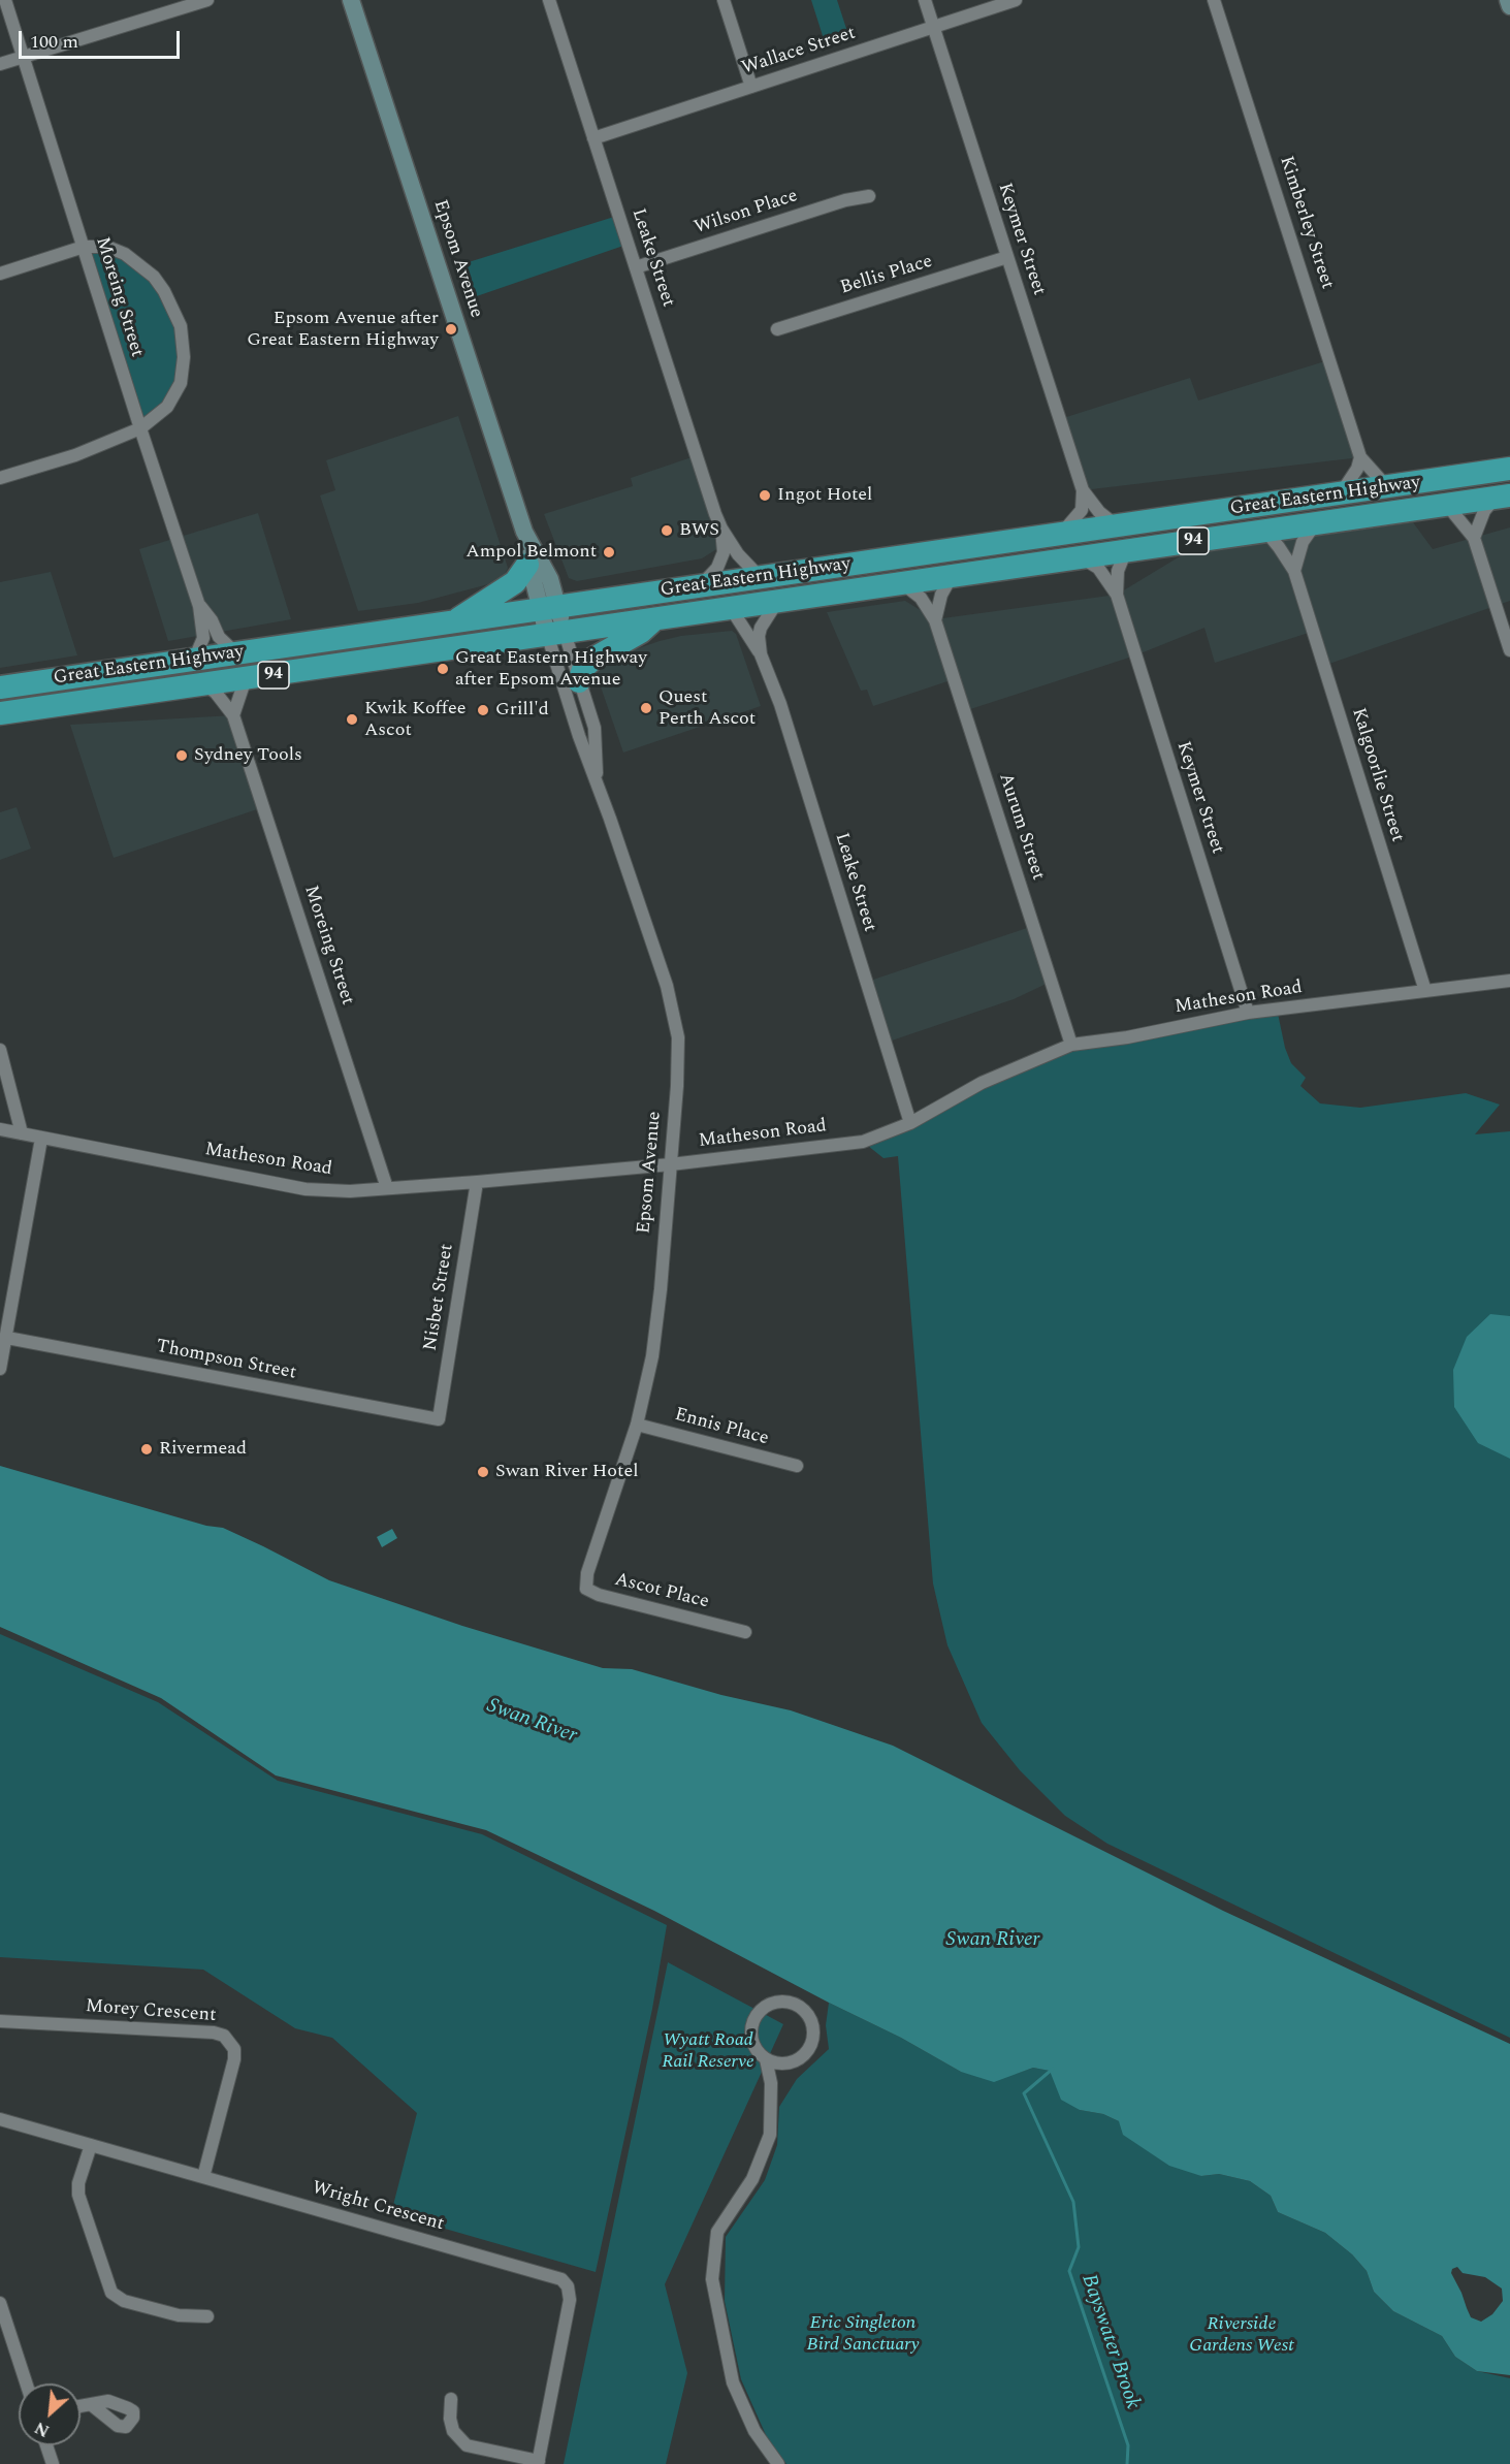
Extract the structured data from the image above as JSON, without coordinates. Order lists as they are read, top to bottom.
{
  "streets": {
    "highway": ["Great Eastern Highway", "94"],
    "street": [
      "Wallace Street",
      "Wilson Place",
      "Kimberley Street",
      "Keymer Street",
      "Leake Street",
      "Epsom Avenue",
      "Bellis Place",
      "Moreing Street",
      "Kalgoorlie Street",
      "Aurum Street",
      "Matheson Road",
      "Nisbet Street",
      "Thompson Street",
      "Ennis Place",
      "Ascot Place",
      "Morey Crescent",
      "Wright Crescent"
    ]
  },
  "crossings": [
    ["Wallace Street", "Keymer Street"],
    ["Wallace Street", "Leake Street"],
    ["Wilson Place", "Leake Street"],
    ["Kimberley Street", "Great Eastern Highway"],
    ["Keymer Street", "Bellis Place"],
    ["Keymer Street", "Great Eastern Highway"],
    ["Keymer Street", "Matheson Road"],
    ["Leake Street", "Great Eastern Highway"],
    ["Leake Street", "Matheson Road"],
    ["Epsom Avenue", "Great Eastern Highway"],
    ["Epsom Avenue", "Matheson Road"],
    ["Epsom Avenue", "Ennis Place"],
    ["Epsom Avenue", "Ascot Place"],
    ["Moreing Street", "Great Eastern Highway"],
    ["Moreing Street", "Matheson Road"],
    ["Great Eastern Highway", "Kalgoorlie Street"],
    ["Great Eastern Highway", "Aurum Street"],
    ["Kalgoorlie Street", "Matheson Road"],
    ["Aurum Street", "Matheson Road"],
    ["Matheson Road", "Nisbet Street"],
    ["Nisbet Street", "Thompson Street"],
    ["Morey Crescent", "Wright Crescent"]
  ],
  "water": ["Swan River", "Bayswater Brook"],
  "parks": ["Wyatt Road Rail Reserve", "Eric Singleton Bird Sanctuary", "Riverside Gardens West"],
  "places": [
    "Epsom Avenue after Great Eastern Highway",
    "Ingot Hotel",
    "BWS",
    "Ampol Belmont",
    "Great Eastern Highway after Epsom Avenue",
    "Quest Perth Ascot",
    "Grill'd",
    "Kwik Koffee Ascot",
    "Sydney Tools",
    "Rivermead",
    "Swan River Hotel"
  ],
  "scale_bar": "100 m",
  "north": "bottom left"
}
